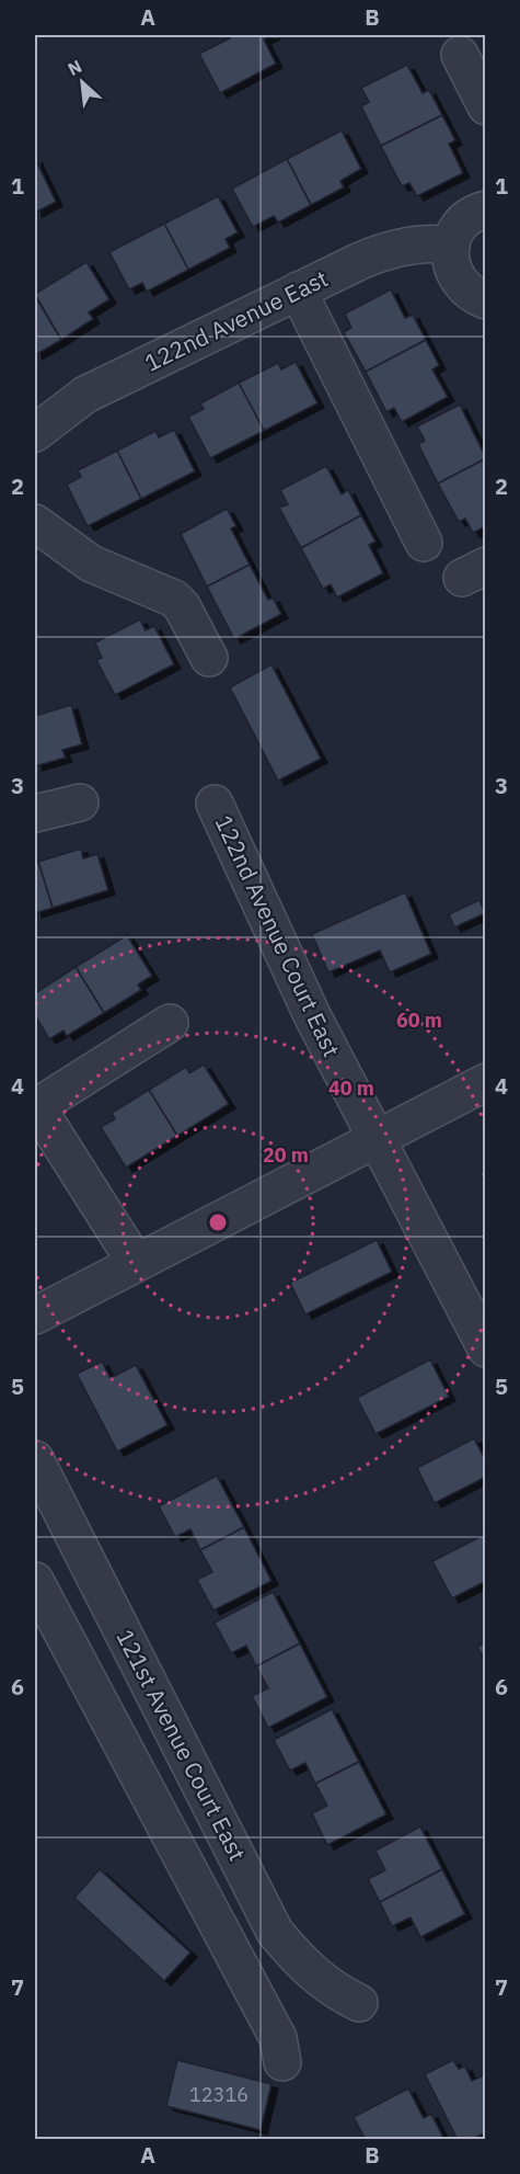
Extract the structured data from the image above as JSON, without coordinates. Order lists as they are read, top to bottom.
{
  "streets": {
    "street": ["122nd Avenue East", "122nd Avenue Court East", "121st Avenue Court East"]
  },
  "house_numbers": ["12316"],
  "north": "top left",
  "grid": {
    "columns": ["A", "B"],
    "rows": [
      "1",
      "2",
      "3",
      "4",
      "5",
      "6",
      "7"
    ]
  },
  "rings": ["60 m", "40 m", "20 m"]
}
